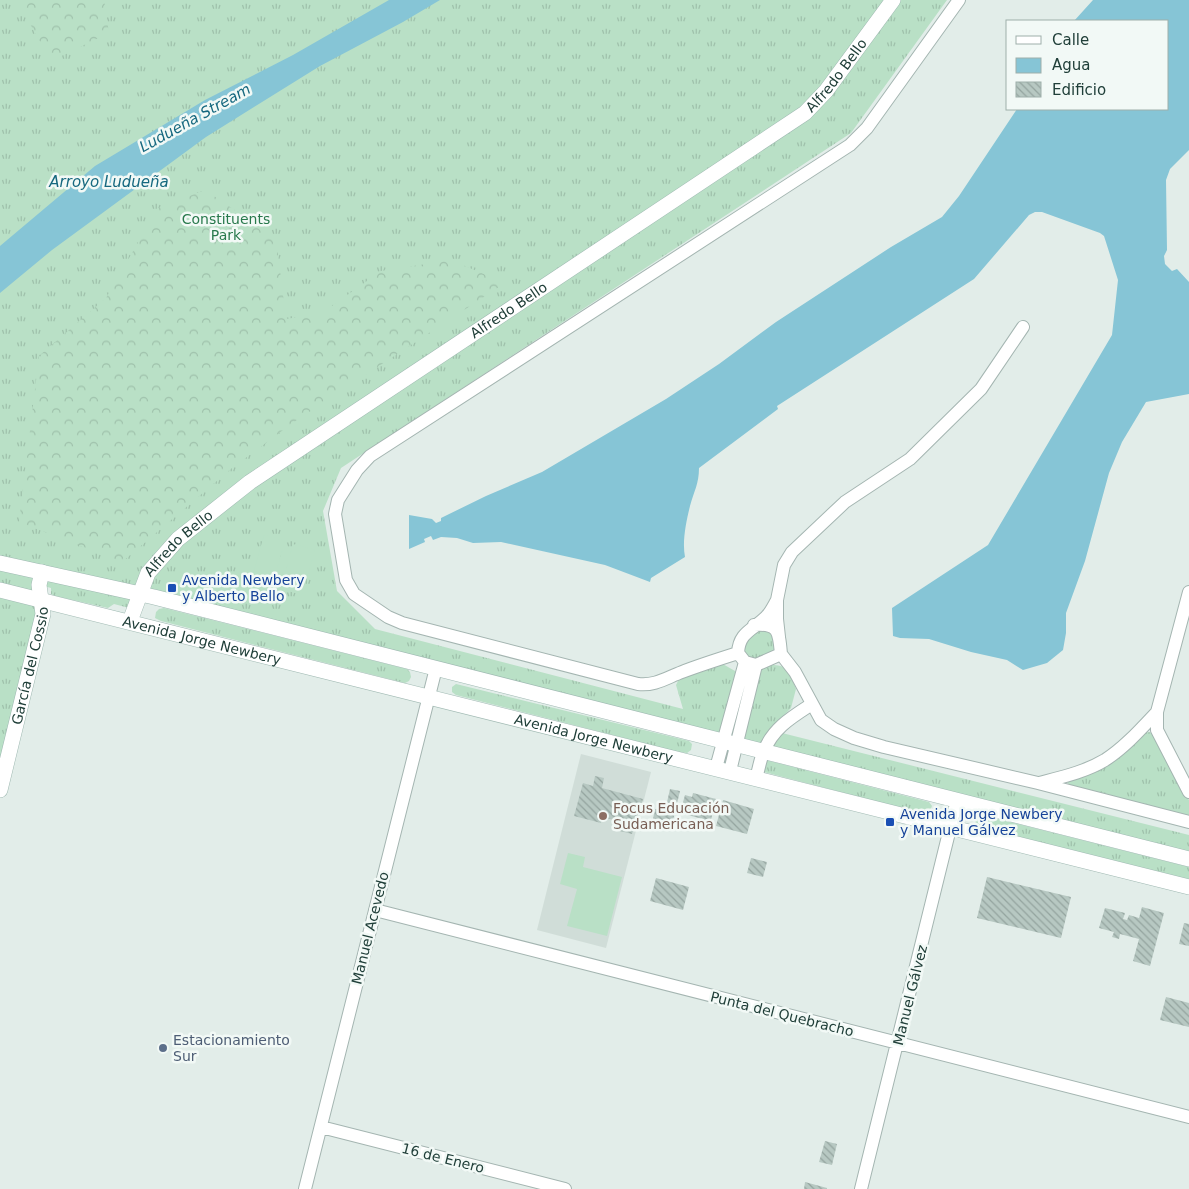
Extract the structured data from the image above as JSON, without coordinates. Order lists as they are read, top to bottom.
{
  "streets": {
    "main road": ["Alfredo Bello", "Avenida Jorge Newbery", "García del Cossio"],
    "street": [
      "Manuel Acevedo",
      "Manuel Gálvez",
      "Punta del Quebracho",
      "16 de Enero"
    ]
  },
  "crossings": [
    ["Alfredo Bello", "Avenida Jorge Newbery"],
    ["Avenida Jorge Newbery", "García del Cossio"],
    ["Avenida Jorge Newbery", "Manuel Acevedo"],
    ["Avenida Jorge Newbery", "Manuel Gálvez"],
    ["Manuel Acevedo", "Punta del Quebracho"],
    ["Manuel Acevedo", "16 de Enero"],
    ["Manuel Gálvez", "Punta del Quebracho"]
  ],
  "water": ["Ludueña Stream", "Arroyo Ludueña"],
  "parks": ["Constituents Park"],
  "places": {
    "transit": ["Avenida Newbery y Alberto Bello", "Avenida Jorge Newbery y Manuel Gálvez"],
    "other": ["Focus Educación Sudamericana", "Estacionamiento Sur"]
  },
  "legend": ["Calle", "Agua", "Edificio"]
}
